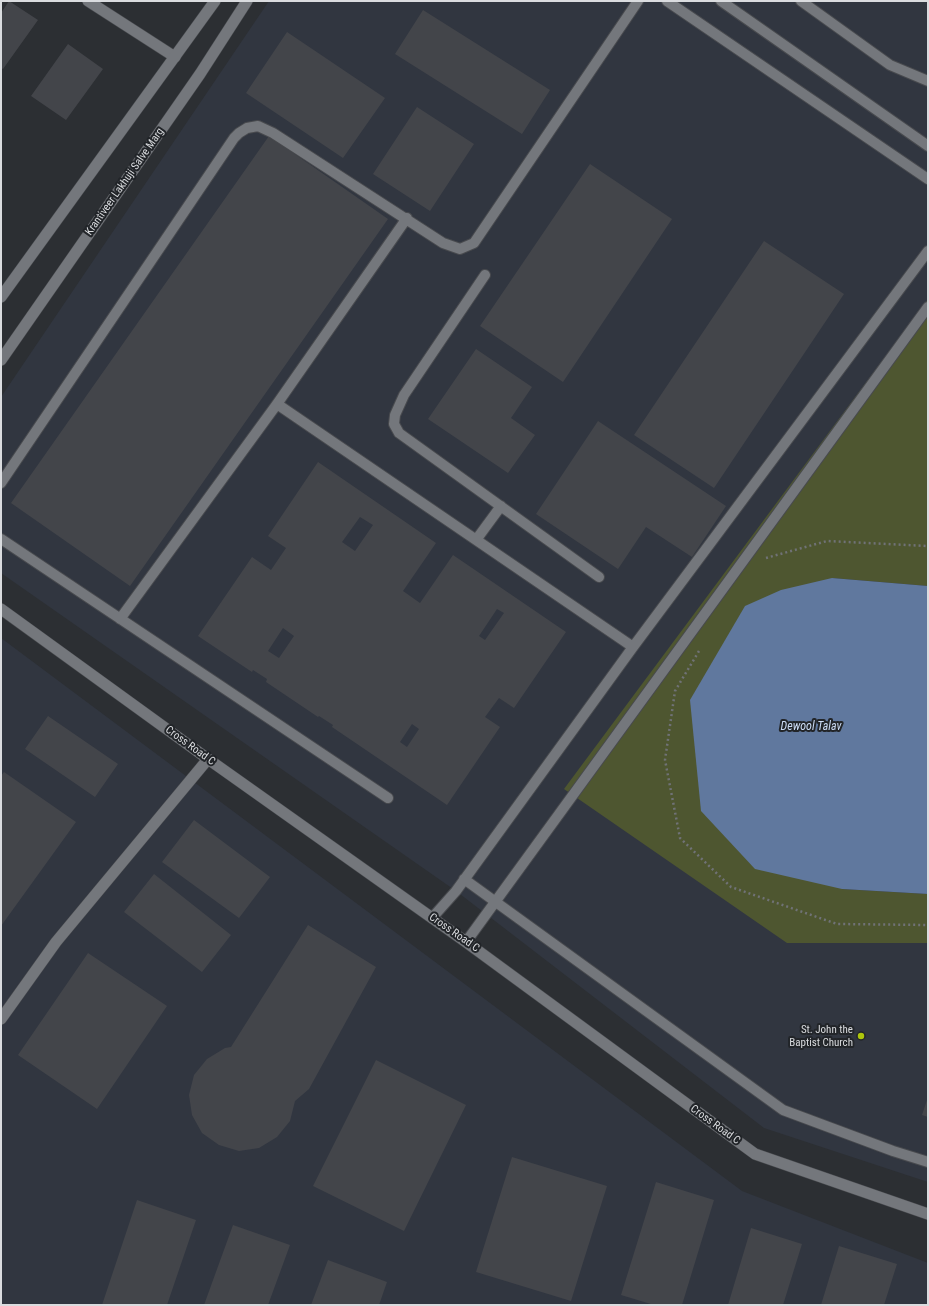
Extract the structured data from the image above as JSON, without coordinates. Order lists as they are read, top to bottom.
{
  "streets": {
    "main road": ["Krantiveer Lakhuji Salve Marg", "Cross Road C"]
  },
  "water": ["Dewool Talav"],
  "places": ["St. John the Baptist Church"]
}
